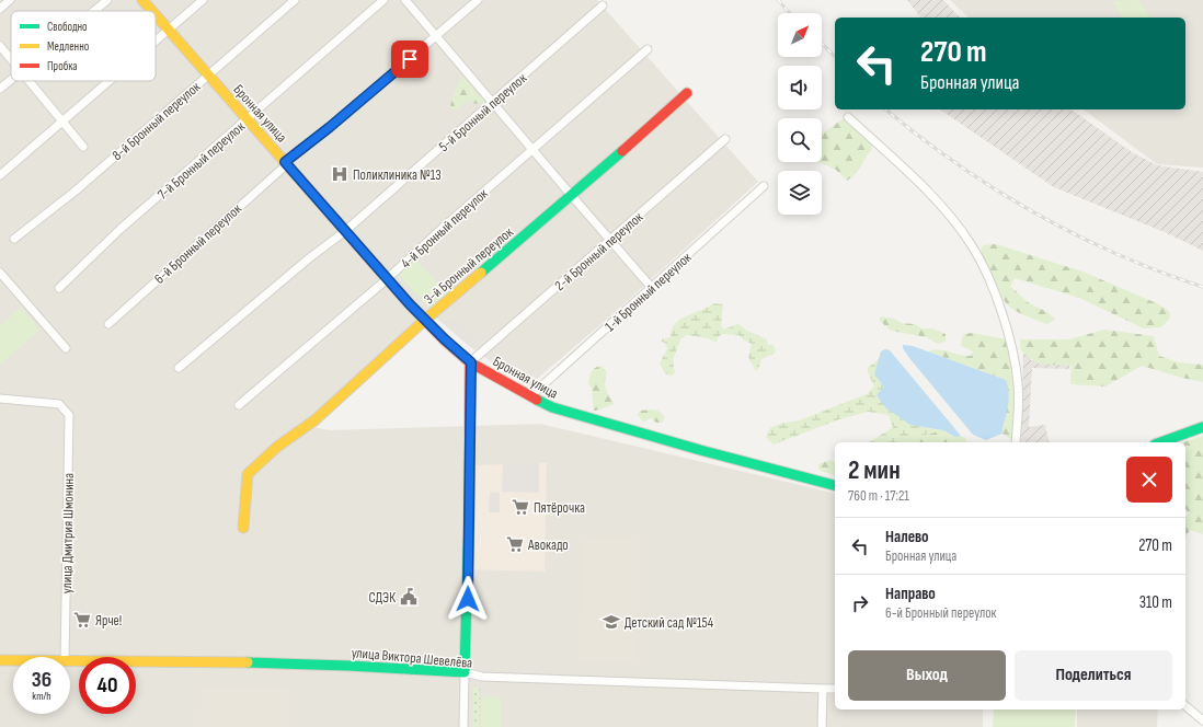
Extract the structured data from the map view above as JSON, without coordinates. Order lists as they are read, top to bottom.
{
  "streets": {
    "street": [
      "5-й Бронный переулок",
      "Бронная улица",
      "8-й Бронный переулок",
      "7-й Бронный переулок",
      "4-й Бронный переулок",
      "6-й Бронный переулок",
      "2-й Бронный переулок",
      "3-й Бронный переулок",
      "1-й Бронный переулок",
      "улица Дмитрия Шмонина",
      "улица Виктора Шевелёва"
    ]
  },
  "crossings": [
    ["5-й Бронный переулок", "Бронная улица"],
    ["Бронная улица", "8-й Бронный переулок"],
    ["Бронная улица", "7-й Бронный переулок"],
    ["Бронная улица", "4-й Бронный переулок"],
    ["Бронная улица", "6-й Бронный переулок"],
    ["Бронная улица", "2-й Бронный переулок"],
    ["Бронная улица", "3-й Бронный переулок"],
    ["Бронная улица", "1-й Бронный переулок"]
  ],
  "places": {
    "hospital": ["Поликлиника №13"],
    "supermarket": ["Пятёрочка", "Авокадо", "Ярче!"],
    "public building": ["СДЭК"],
    "school or university": ["Детский сад №154"]
  },
  "legend": ["Свободно", "Медленно", "Пробка"],
  "north": "top right",
  "page": {
    "turn": ["270 m", "Бронная улица"],
    "heading": ["2 мин", "760 m · 17:21"],
    "list": [
      {
        "name": "Налево",
        "note": "Бронная улица",
        "value": "270 m"
      },
      {
        "name": "Направо",
        "note": "6-й Бронный переулок",
        "value": "310 m"
      }
    ],
    "buttons": ["Выход", "Поделиться"],
    "speed": "36 km/h",
    "limit": "40"
  }
}
